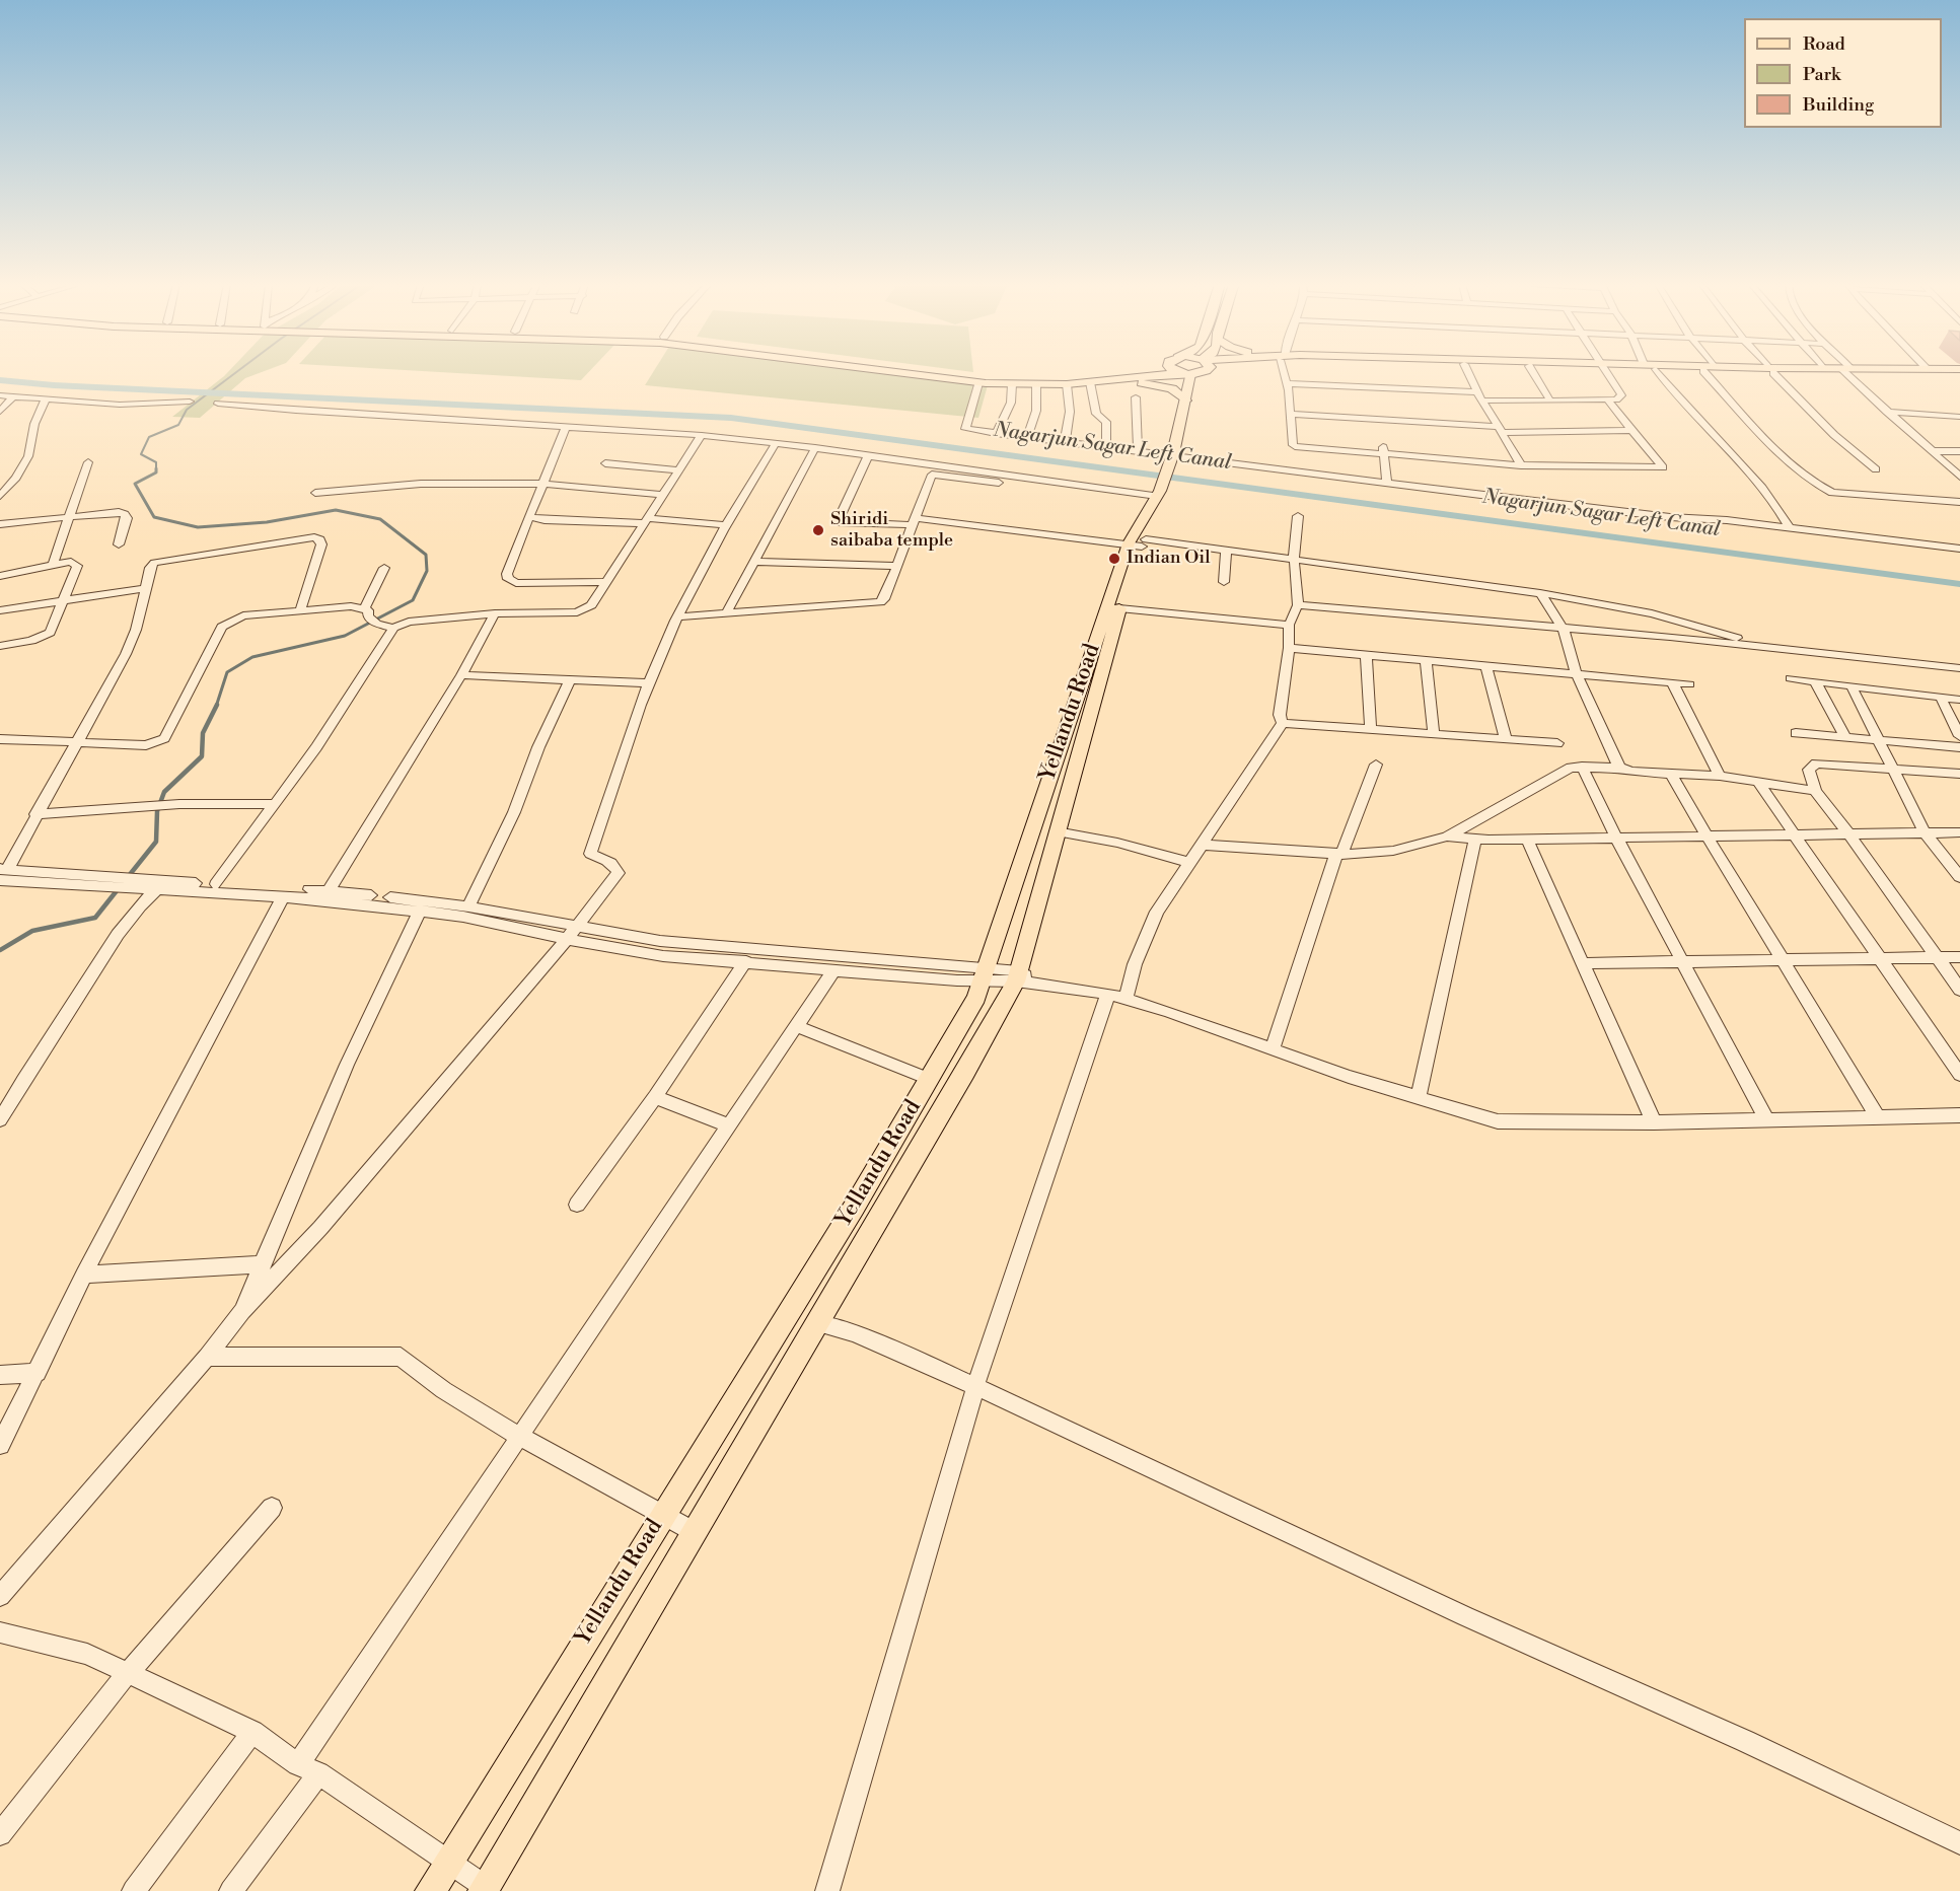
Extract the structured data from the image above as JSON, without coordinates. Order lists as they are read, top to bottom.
{
  "streets": {
    "main road": ["Yellandu Road"]
  },
  "water": ["Nagarjun Sagar Left Canal"],
  "places": ["Shiridi saibaba temple", "Indian Oil"],
  "legend": ["Road", "Park", "Building"]
}
